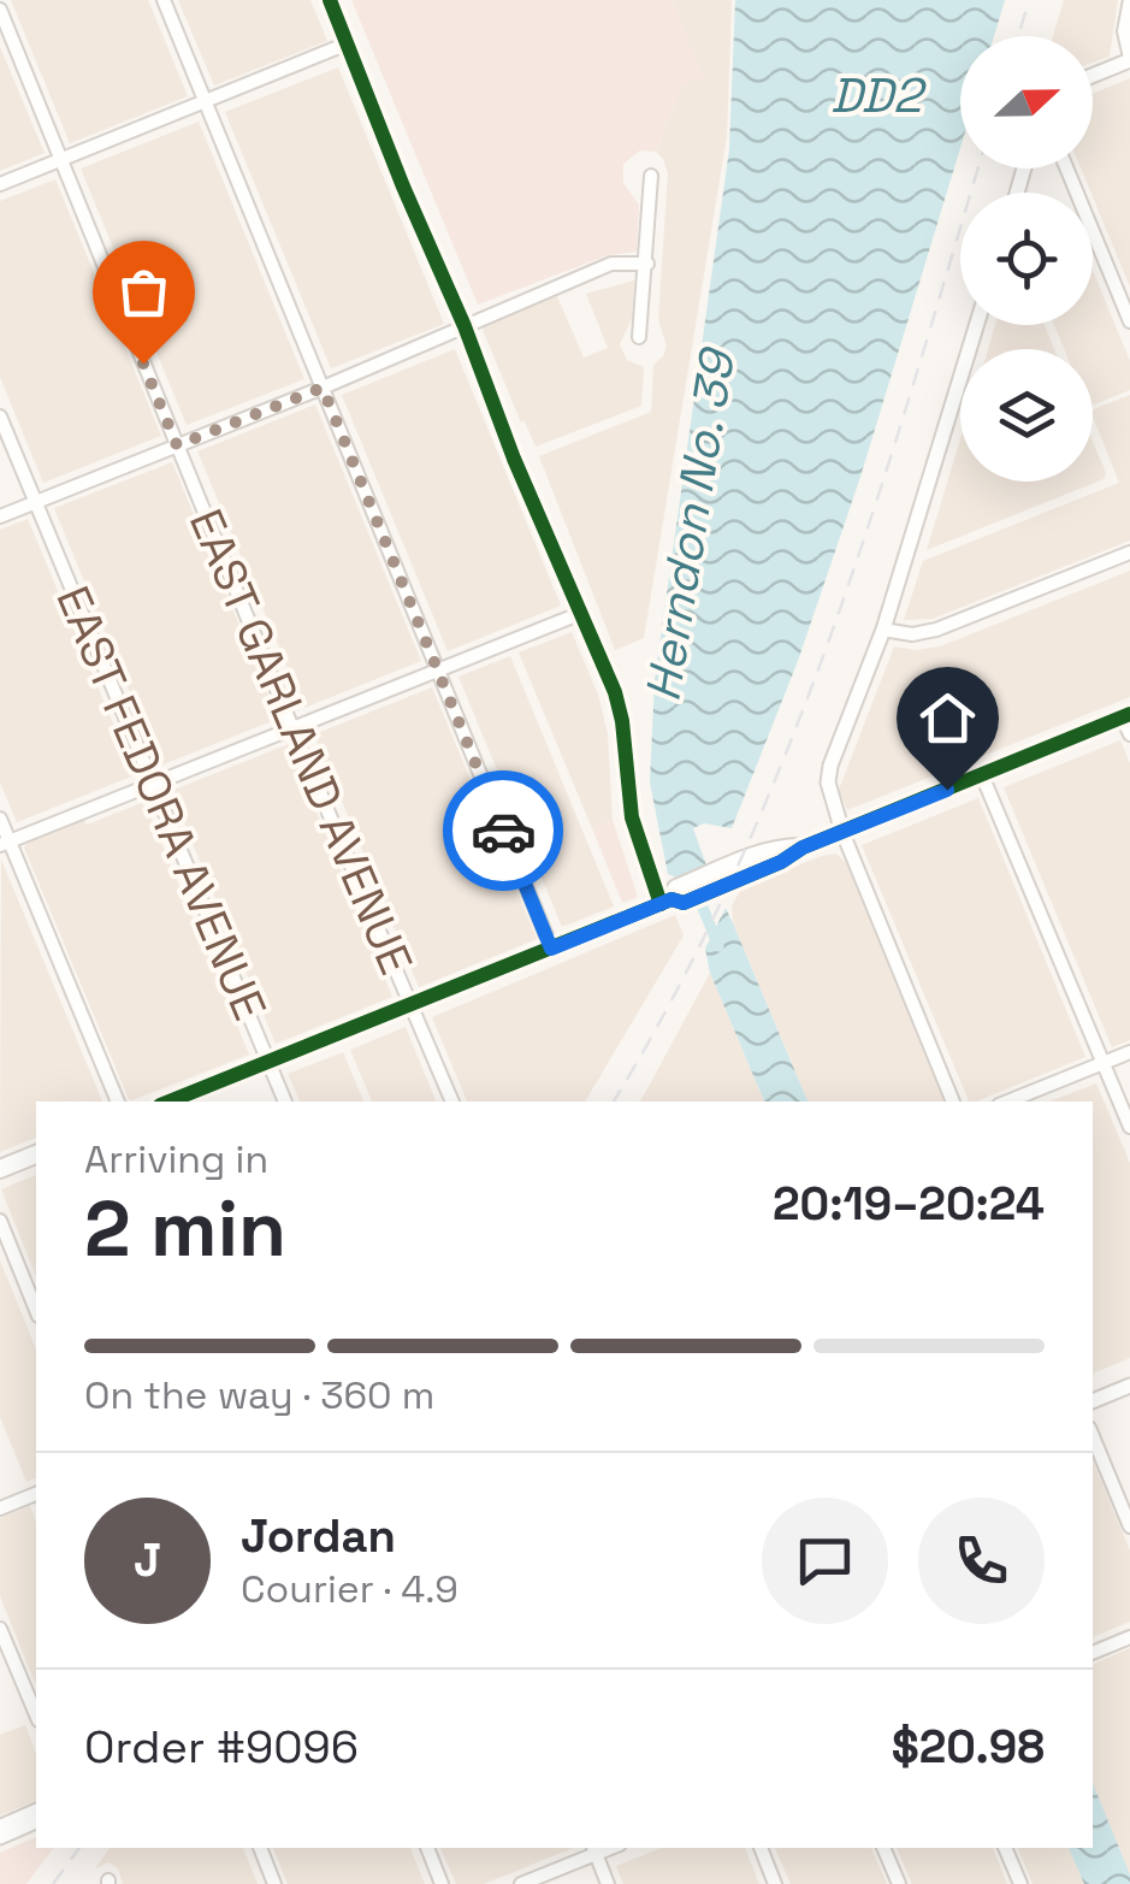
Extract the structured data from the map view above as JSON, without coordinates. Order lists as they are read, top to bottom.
{
  "streets": {
    "street": ["EAST GARLAND AVENUE", "EAST FEDORA AVENUE"]
  },
  "water": ["DD2", "Herndon No. 39"],
  "north": "right",
  "page": {
    "heading": ["2 min", "Arriving in", "20:19–20:24"],
    "panel": [
      "Jordan",
      "Courier · 4.9",
      "Order #9096",
      "$20.98"
    ],
    "bar": "On the way · 360 m",
    "round": "J"
  }
}
